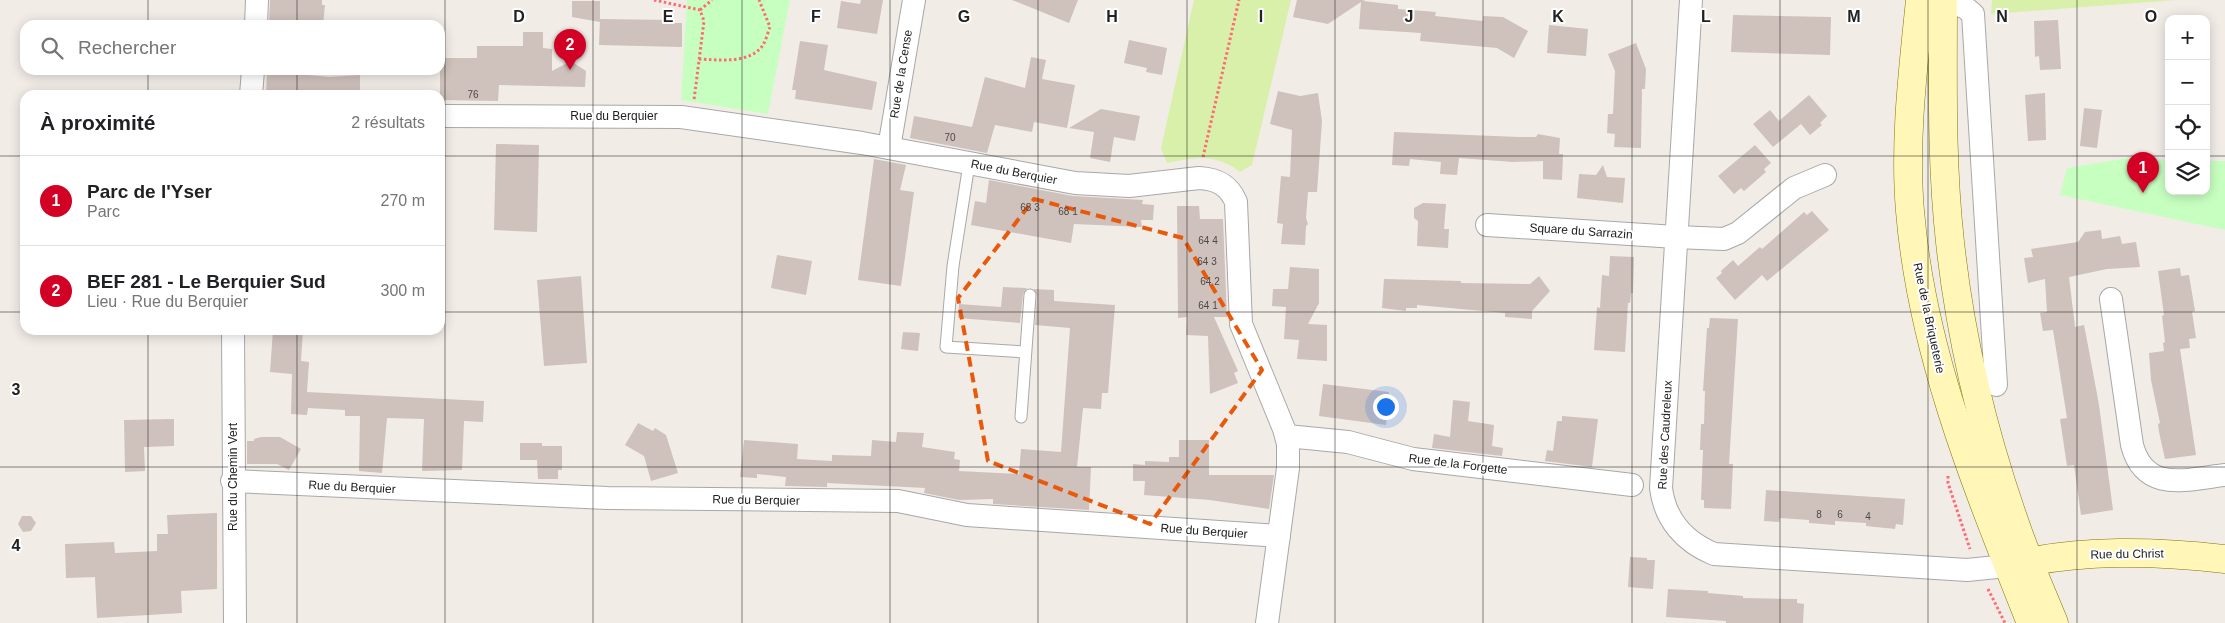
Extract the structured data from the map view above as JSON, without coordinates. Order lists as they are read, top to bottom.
{
  "streets": {
    "street": [
      "Rue de la Cense",
      "Rue du Berquier",
      "Square du Sarrazin",
      "Rue de la Briqueterie",
      "Rue des Caudreleux",
      "Rue de la Forgette",
      "Rue du Chemin Vert",
      "Rue du Christ"
    ]
  },
  "crossings": [
    ["Rue de la Cense", "Rue du Berquier"],
    ["Rue du Berquier", "Rue de la Forgette"],
    ["Rue du Berquier", "Rue du Chemin Vert"],
    ["Square du Sarrazin", "Rue des Caudreleux"],
    ["Rue de la Briqueterie", "Rue des Caudreleux"],
    ["Rue de la Briqueterie", "Rue du Christ"],
    ["Rue des Caudreleux", "Rue du Christ"]
  ],
  "house_numbers": [
    "76",
    "70",
    "68 3",
    "68 1",
    "64 4",
    "64 3",
    "64 2",
    "64 1",
    "8",
    "6",
    "4"
  ],
  "page": {
    "map_buttons": ["+", "−"],
    "search": "Rechercher",
    "pins": ["2", "1"],
    "heading": ["À proximité", "2 résultats"],
    "list": [
      {
        "mark": "1",
        "name": "Parc de l'Yser",
        "note": "Parc",
        "value": "270 m"
      },
      {
        "mark": "2",
        "name": "BEF 281 - Le Berquier Sud",
        "note": "Lieu · Rue du Berquier",
        "value": "300 m"
      }
    ]
  },
  "grid": {
    "columns": [
      "D",
      "E",
      "F",
      "G",
      "H",
      "I",
      "J",
      "K",
      "L",
      "M",
      "N",
      "O"
    ],
    "rows": ["3", "4"]
  }
}
